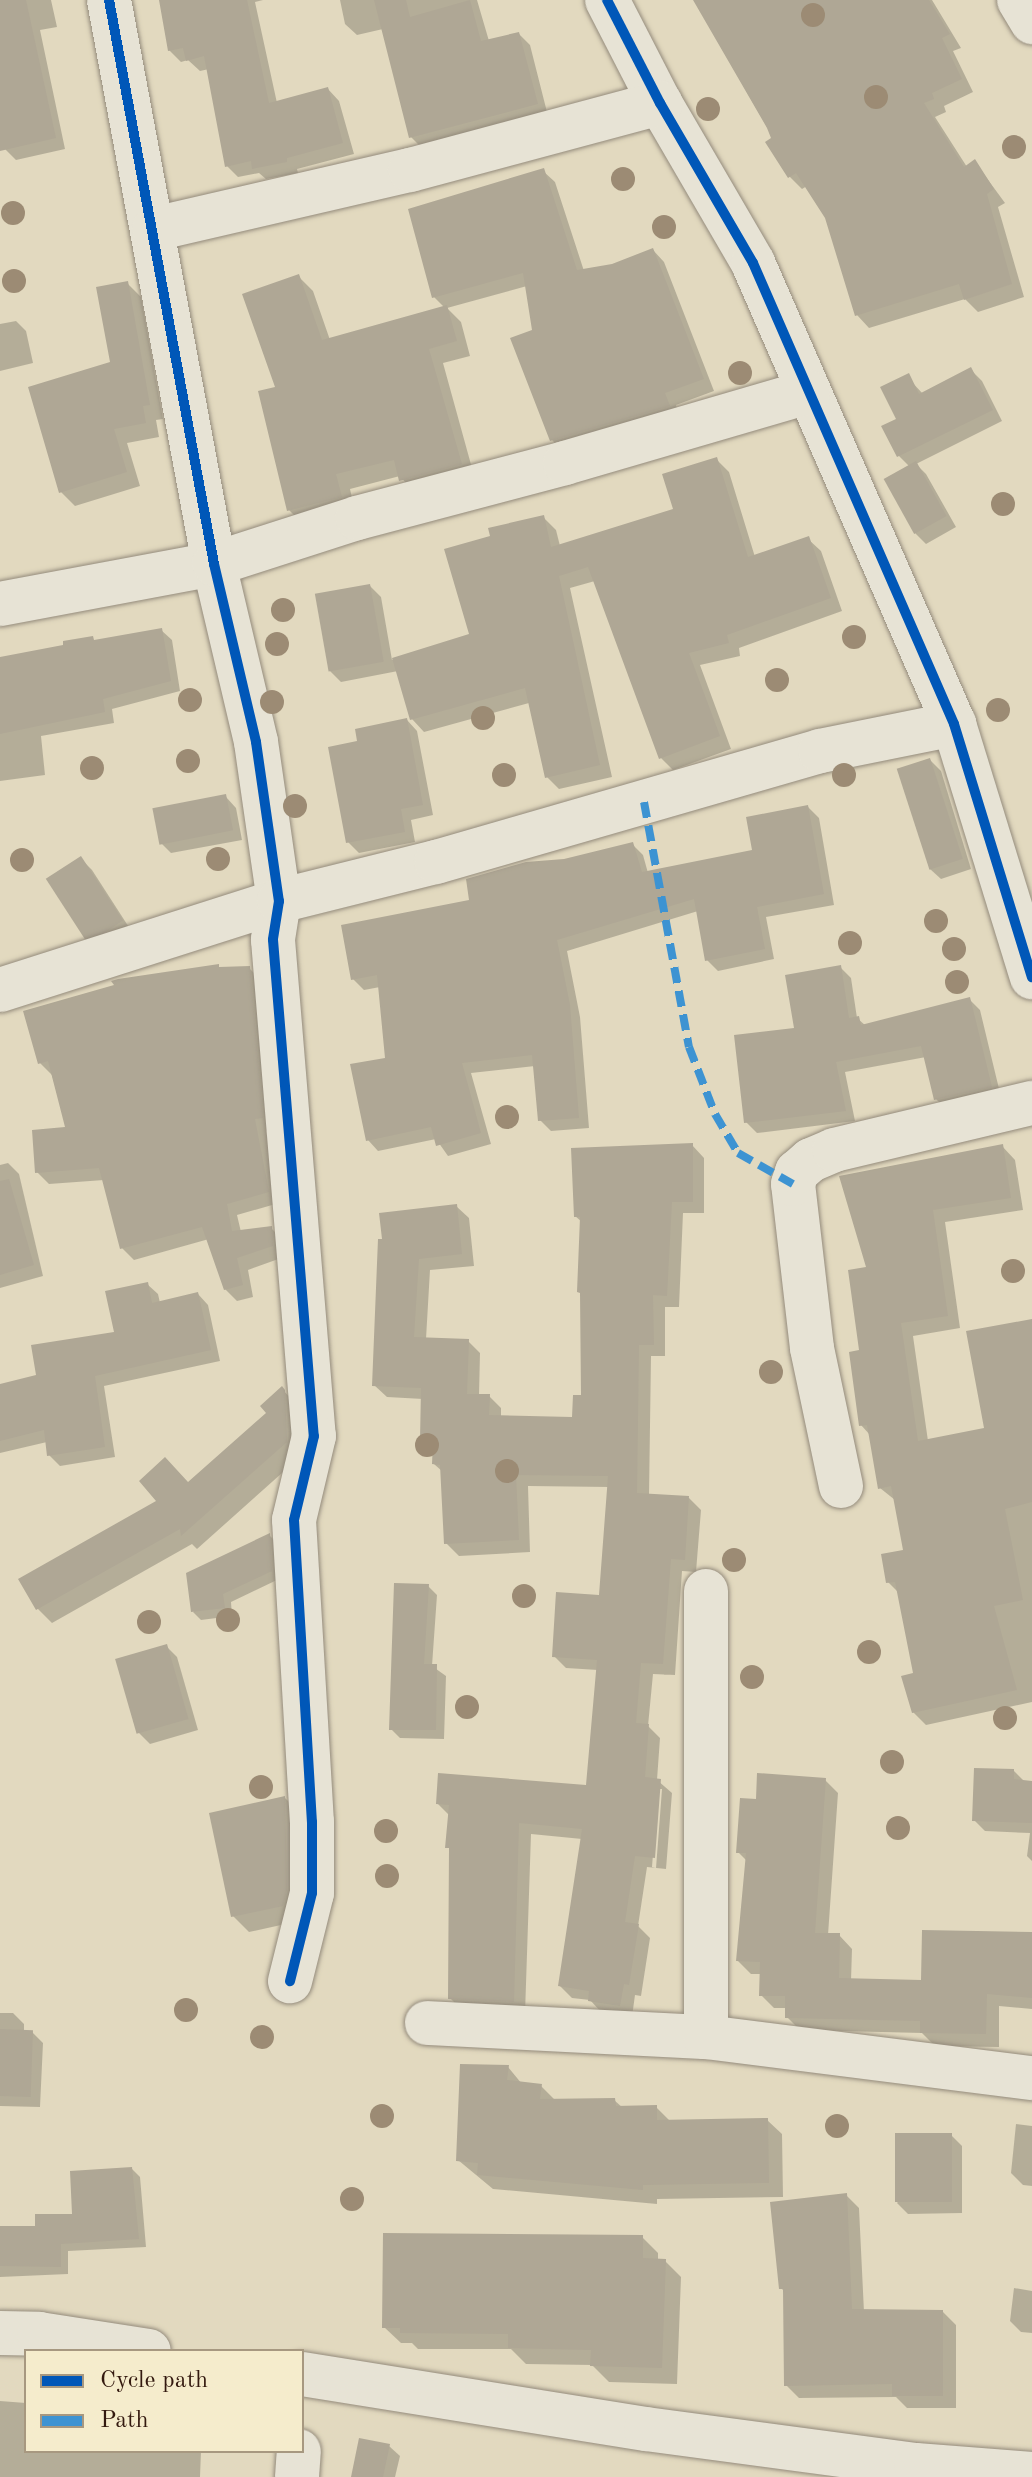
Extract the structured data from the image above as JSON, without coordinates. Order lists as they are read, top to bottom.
{
  "legend": ["Cycle path", "Path"]
}
